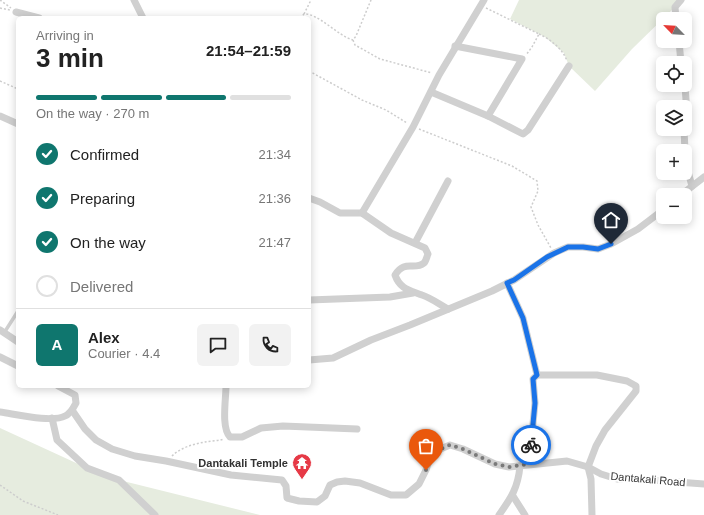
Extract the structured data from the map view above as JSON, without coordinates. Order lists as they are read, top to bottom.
{
  "streets": {
    "street": ["Dantakali Road"]
  },
  "places": {
    "temple": ["Dantakali Temple"]
  },
  "north": "top left",
  "page": {
    "map_buttons": ["+", "−"],
    "heading": ["3 min", "Arriving in", "21:54–21:59"],
    "panel": ["Alex", "Courier · 4.4"],
    "bar": "On the way · 270 m",
    "list": [
      ["Confirmed", "21:34"],
      ["Preparing", "21:36"],
      ["On the way", "21:47"],
      "Delivered"
    ],
    "round": "A"
  }
}
